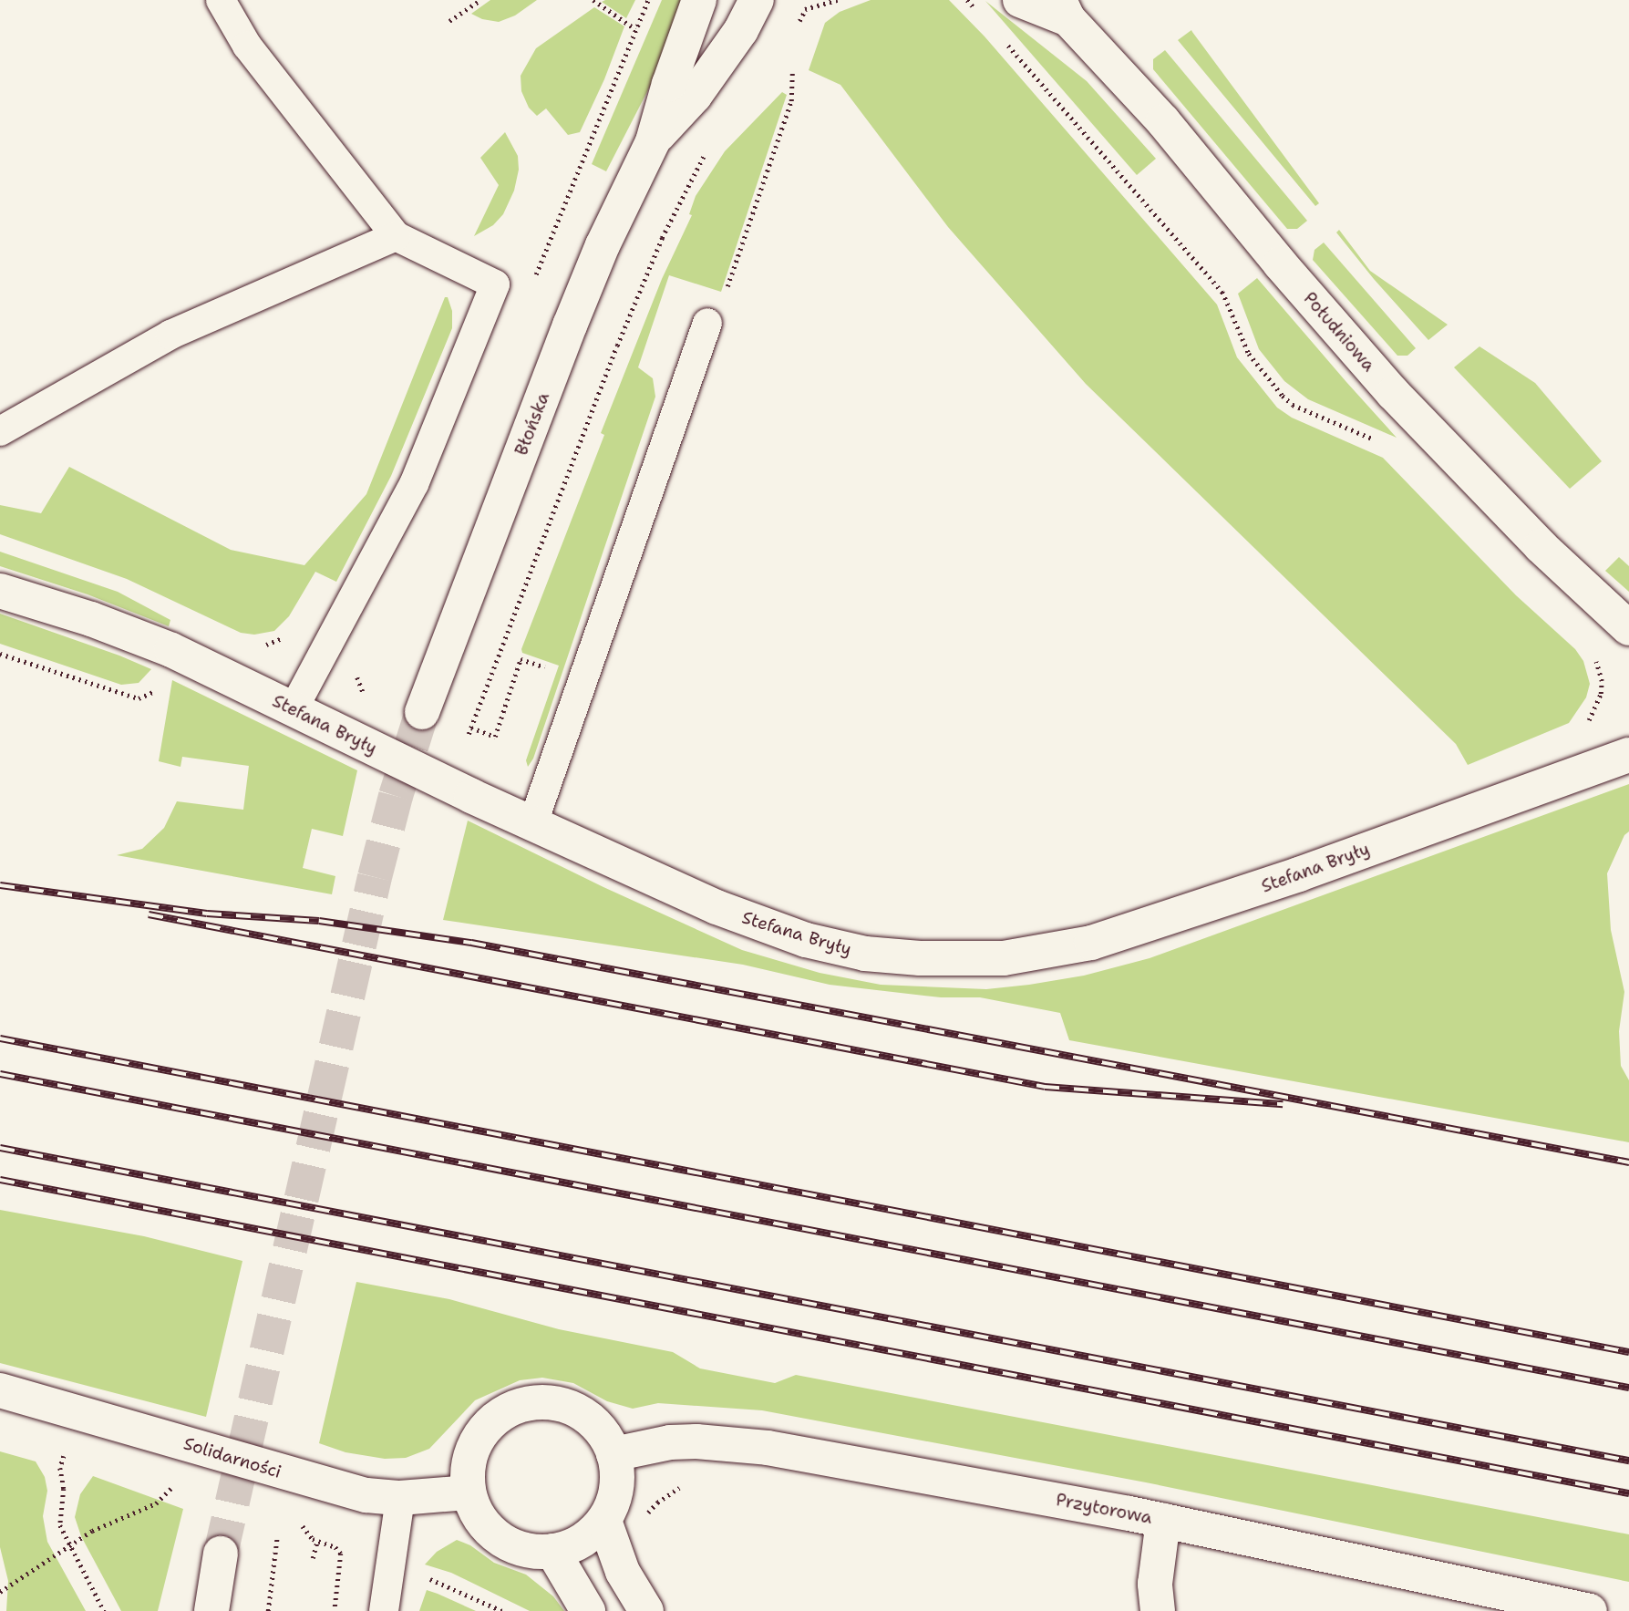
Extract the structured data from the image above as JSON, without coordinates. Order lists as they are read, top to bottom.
{
  "streets": {
    "street": [
      "Południowa",
      "Błońska",
      "Stefana Bryły",
      "Solidarności",
      "Przytorowa"
    ]
  },
  "crossings": [
    ["Solidarności", "Przytorowa"]
  ]
}
